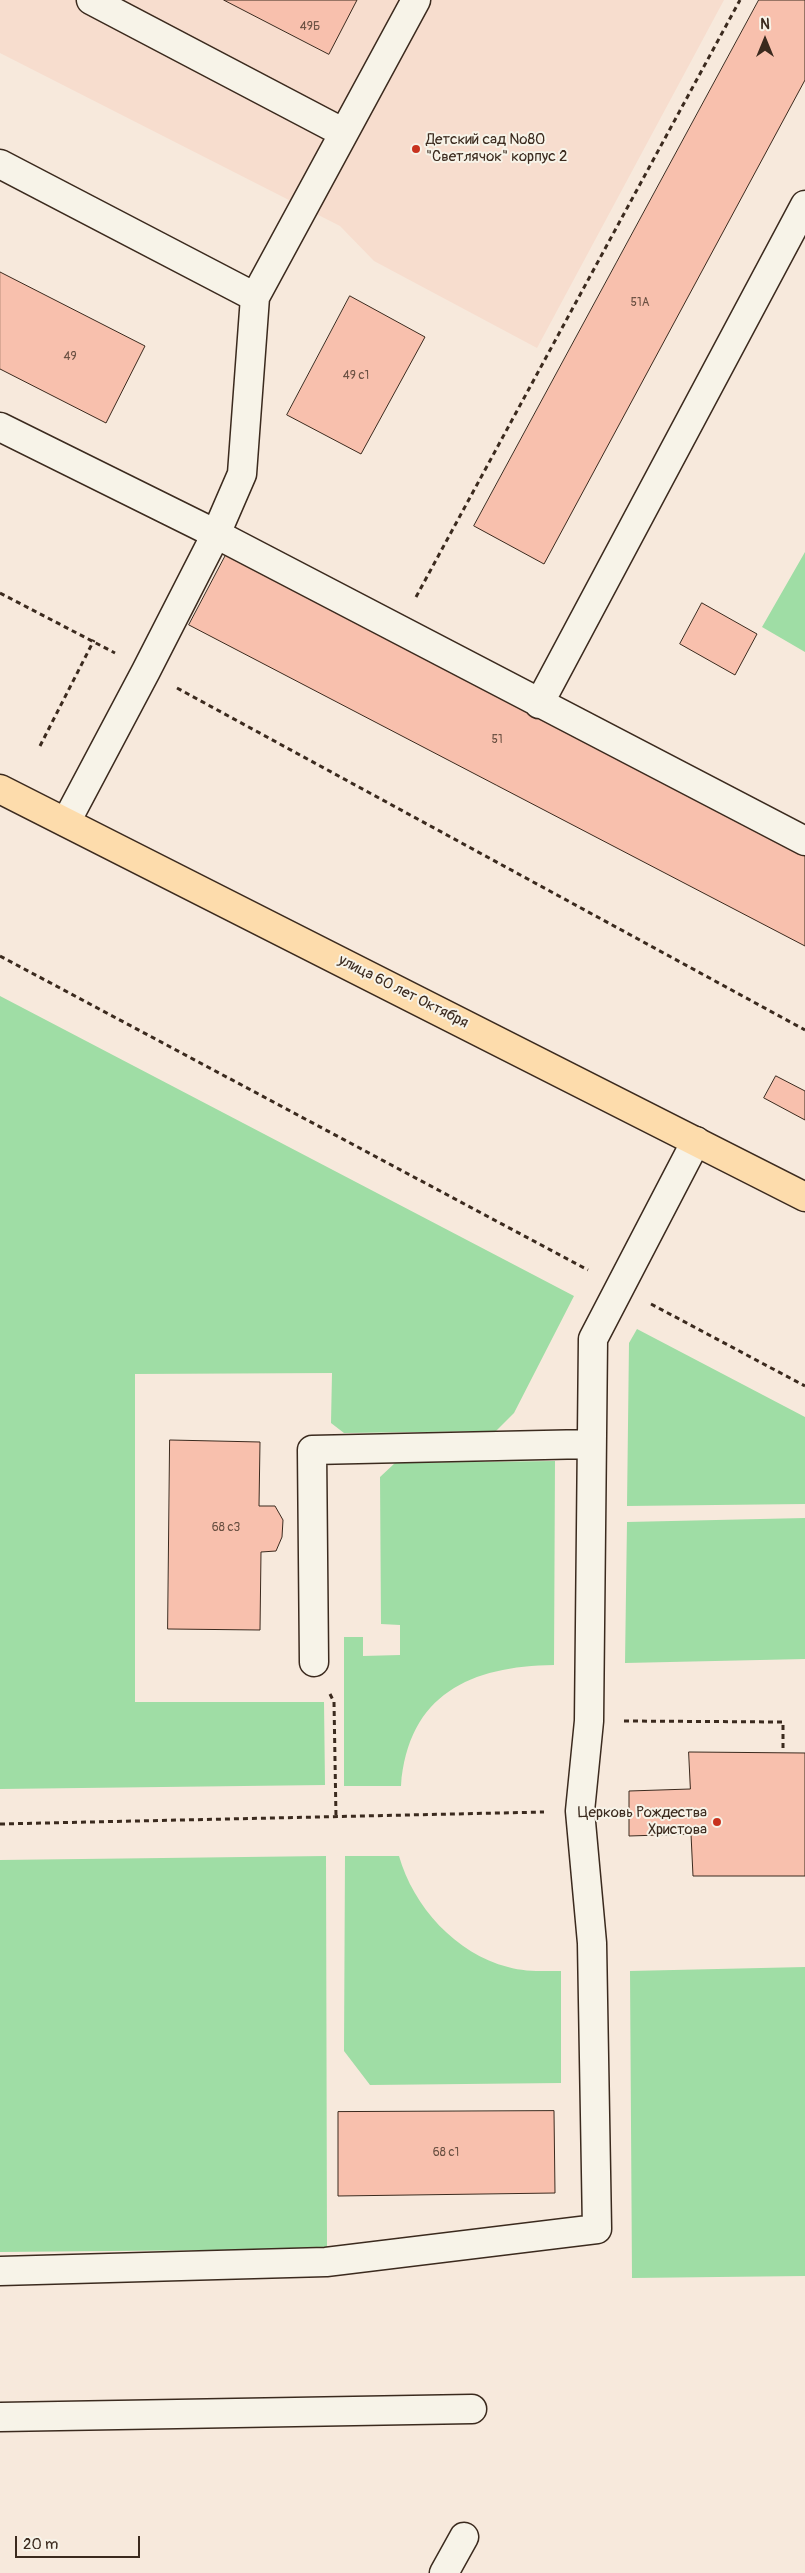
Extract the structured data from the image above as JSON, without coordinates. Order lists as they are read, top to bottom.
{
  "streets": {
    "main road": ["улица 60 лет Октября"]
  },
  "places": ["Детский сад №80 \"Светлячок\" корпус 2", "Церковь Рождества Христова"],
  "house_numbers": [
    "49Б",
    "51А",
    "49",
    "49 с1",
    "51",
    "68 с3",
    "68 с1"
  ],
  "scale_bar": "20 m",
  "north": "top"
}
